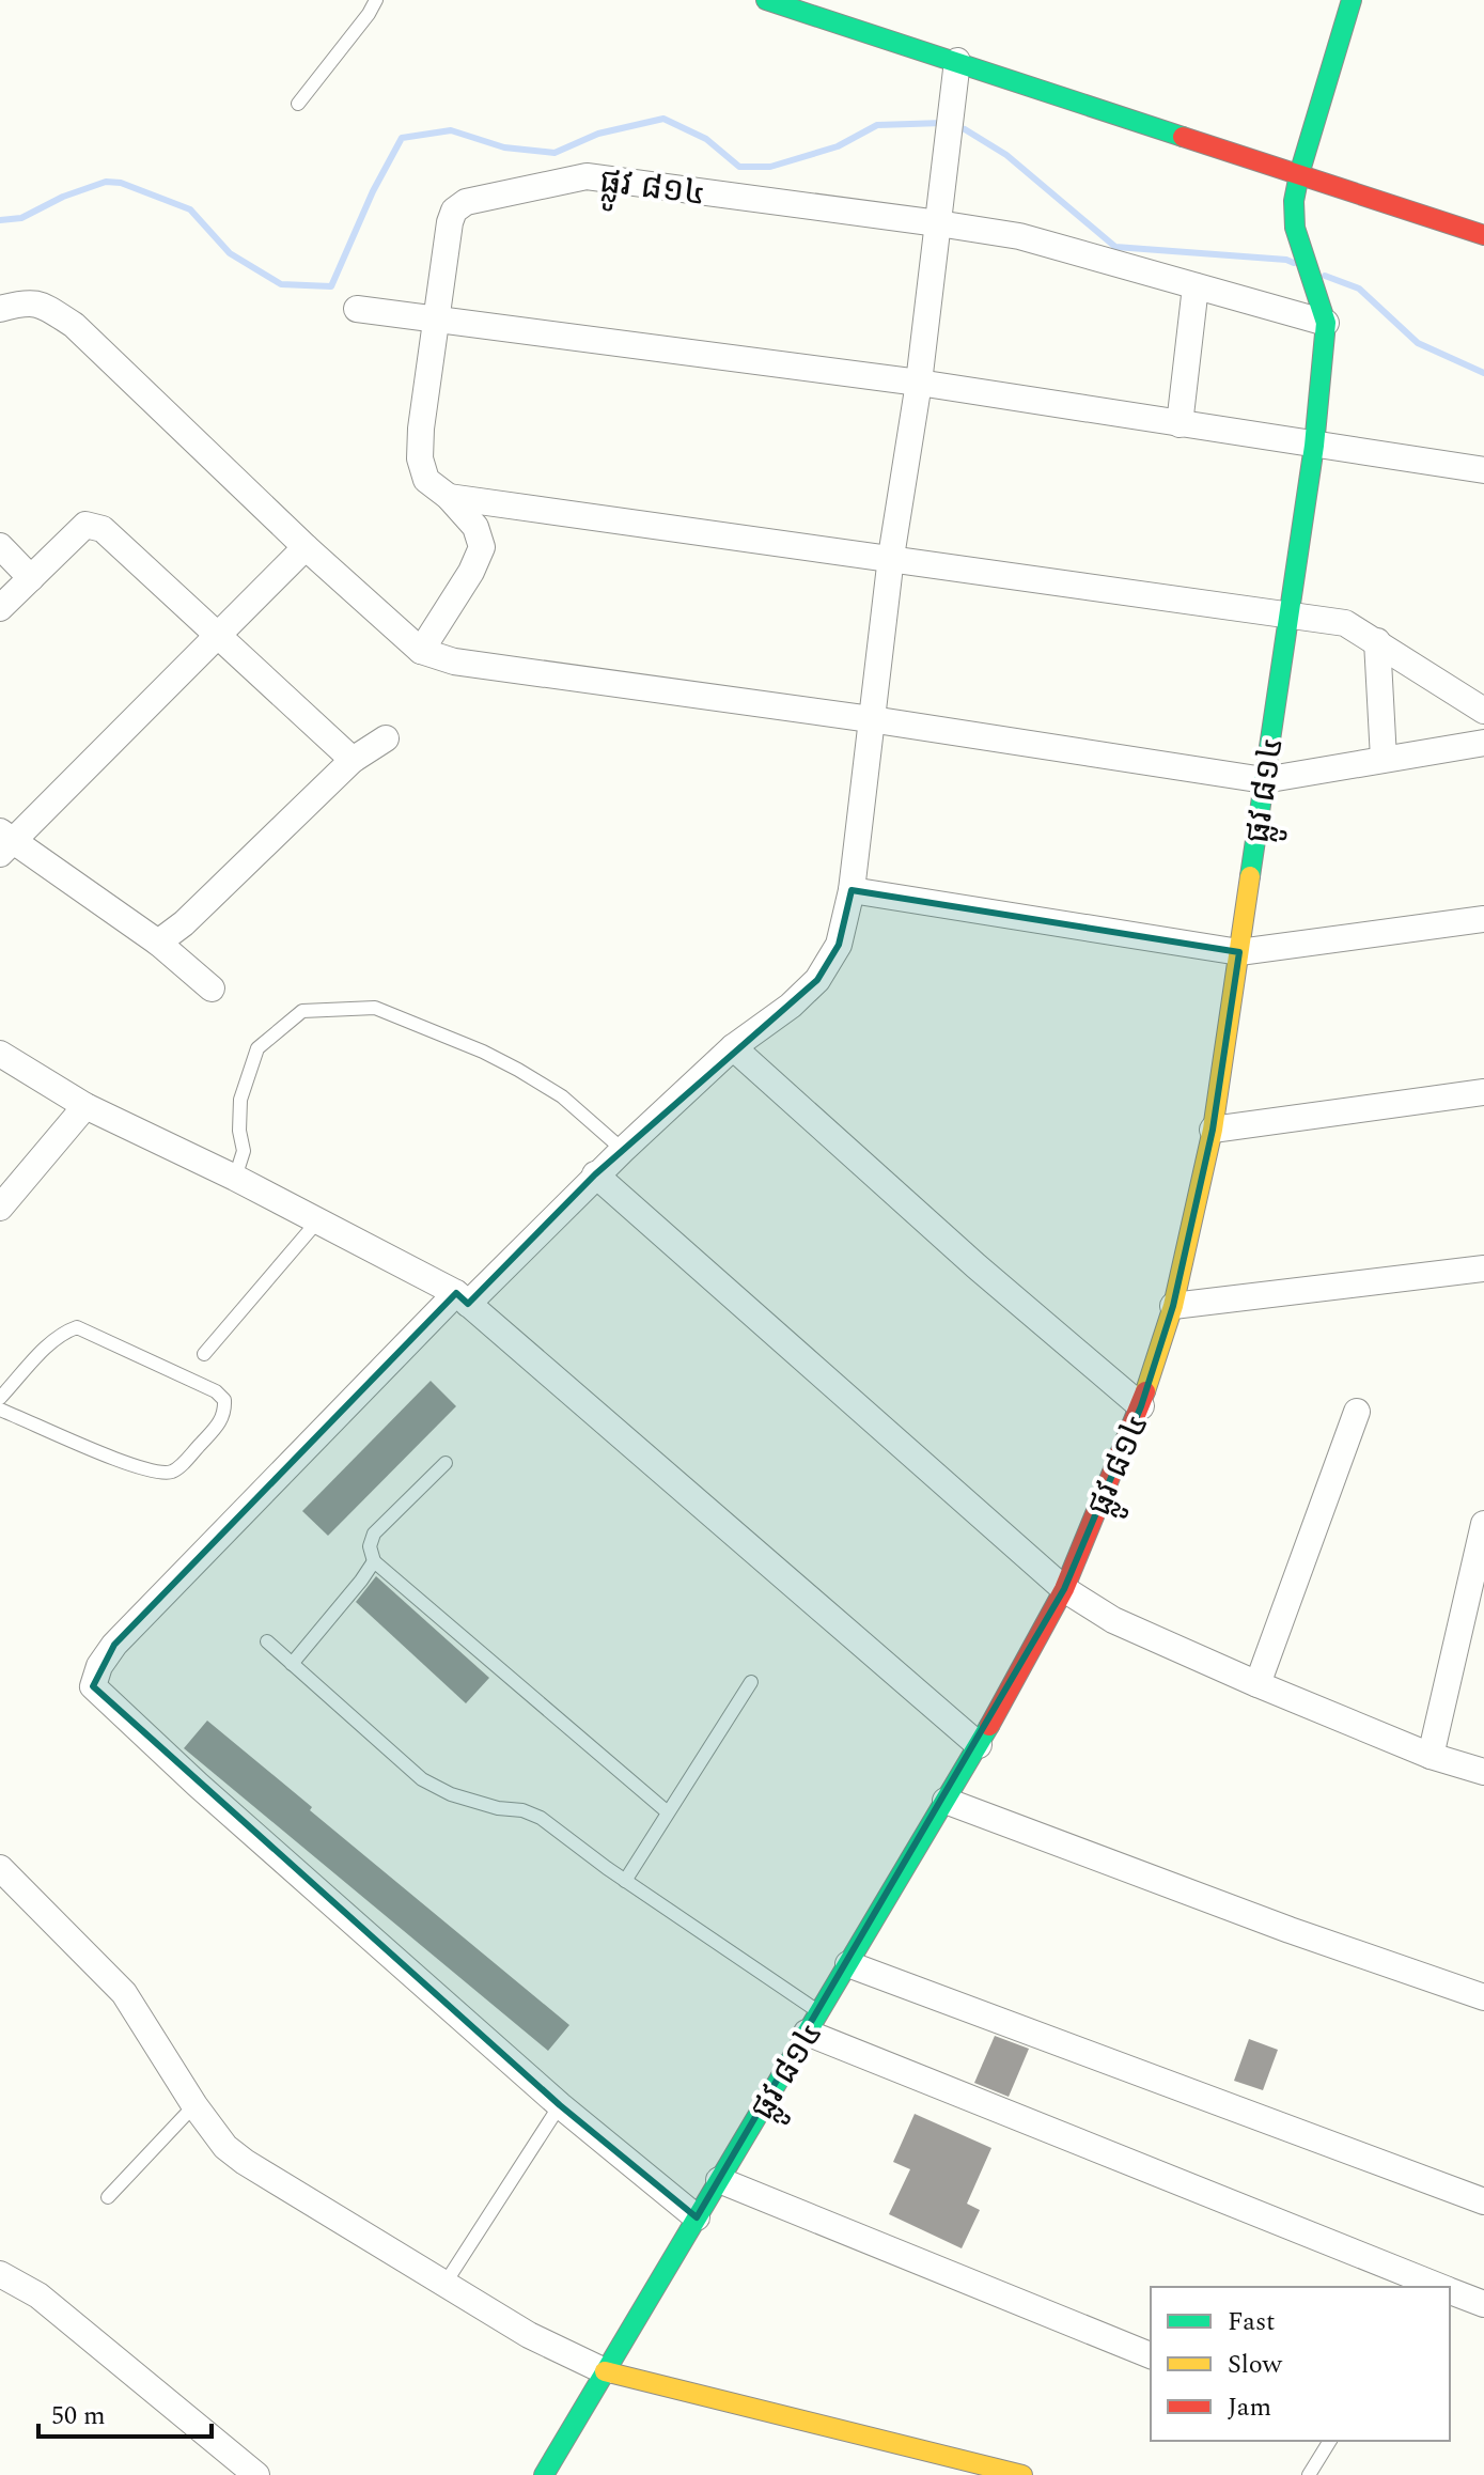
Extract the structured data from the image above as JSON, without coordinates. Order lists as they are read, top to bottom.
{
  "streets": {
    "street": ["ផ្លូវ ៨១៤"]
  },
  "legend": ["Fast", "Slow", "Jam"],
  "scale_bar": "50 m"
}
